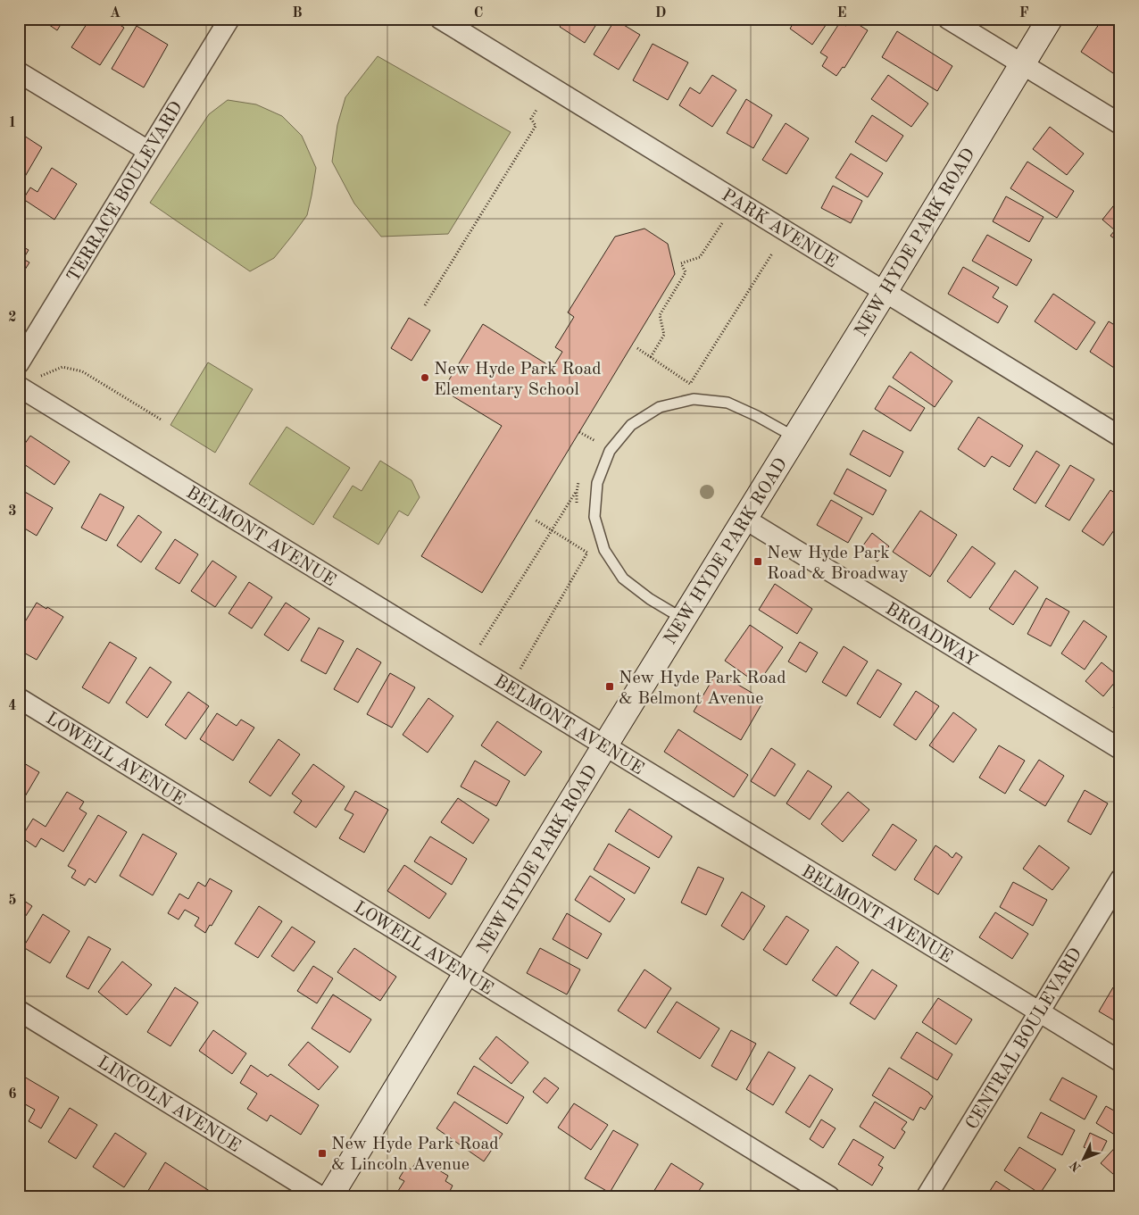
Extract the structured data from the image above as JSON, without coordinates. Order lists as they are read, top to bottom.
{
  "streets": {
    "main road": ["NEW HYDE PARK ROAD"],
    "street": [
      "TERRACE BOULEVARD",
      "PARK AVENUE",
      "BELMONT AVENUE",
      "BROADWAY",
      "LOWELL AVENUE",
      "CENTRAL BOULEVARD",
      "LINCOLN AVENUE"
    ]
  },
  "crossings": [
    ["PARK AVENUE", "NEW HYDE PARK ROAD"],
    ["NEW HYDE PARK ROAD", "BELMONT AVENUE"],
    ["NEW HYDE PARK ROAD", "BROADWAY"],
    ["NEW HYDE PARK ROAD", "LOWELL AVENUE"],
    ["BELMONT AVENUE", "CENTRAL BOULEVARD"]
  ],
  "places": {
    "other": ["New Hyde Park Road Elementary School"],
    "transit": ["New Hyde Park Road & Broadway", "New Hyde Park Road & Belmont Avenue", "New Hyde Park Road & Lincoln Avenue"]
  },
  "north": "bottom left",
  "grid": {
    "columns": [
      "A",
      "B",
      "C",
      "D",
      "E",
      "F"
    ],
    "rows": [
      "1",
      "2",
      "3",
      "4",
      "5",
      "6"
    ]
  }
}
